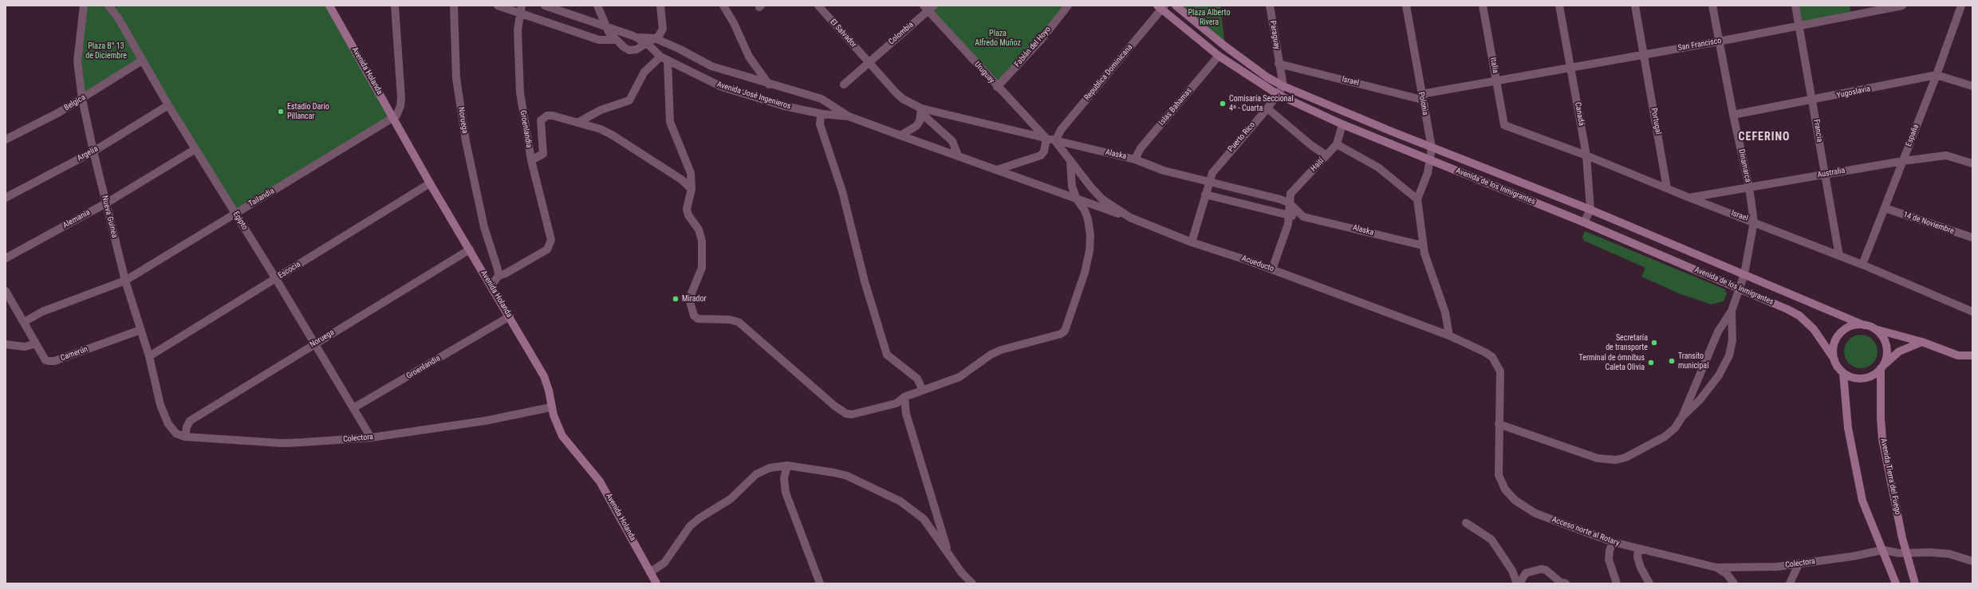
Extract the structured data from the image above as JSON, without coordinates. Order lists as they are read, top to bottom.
{
  "streets": {
    "street": [
      "El Salvador",
      "Colombia",
      "Paraguay",
      "San Francisco",
      "Fabián del Hoyo",
      "Italia",
      "Avenida Holanda",
      "Uruguay",
      "Republica Dominicana",
      "Israel",
      "Yugoslavia",
      "Avenida José Ingenieros",
      "Belgica",
      "Polonia",
      "Islas Bahamas",
      "Canadá",
      "Noruega",
      "Portugal",
      "Groenlandia",
      "Francia",
      "España",
      "Puerto Rico",
      "Argelia",
      "Alaska",
      "Haití",
      "Dinamarca",
      "Australia",
      "Avenida de los Inmigrantes",
      "Tailandia",
      "Nueva Guinea",
      "Alemania",
      "Egipto",
      "14 de Noviembre",
      "Acueducto",
      "Escocia",
      "Camerún",
      "Colectora",
      "Avenida Tierra del Fuego",
      "Acceso norte al Rotary"
    ]
  },
  "crossings": [
    ["El Salvador", "Colombia"],
    ["El Salvador", "Alaska"],
    ["Colombia", "Uruguay"],
    ["Paraguay", "Israel"],
    ["Paraguay", "Puerto Rico"],
    ["Paraguay", "Avenida de los Inmigrantes"],
    ["San Francisco", "Italia"],
    ["San Francisco", "Israel"],
    ["San Francisco", "Polonia"],
    ["San Francisco", "Canadá"],
    ["San Francisco", "Portugal"],
    ["San Francisco", "Francia"],
    ["San Francisco", "Dinamarca"],
    ["Fabián del Hoyo", "Uruguay"],
    ["Italia", "Israel"],
    ["Avenida Holanda", "Noruega"],
    ["Avenida Holanda", "Groenlandia"],
    ["Avenida Holanda", "Tailandia"],
    ["Avenida Holanda", "Escocia"],
    ["Avenida Holanda", "Colectora"],
    ["Uruguay", "Alaska"],
    ["Republica Dominicana", "Alaska"],
    ["Republica Dominicana", "Avenida de los Inmigrantes"],
    ["Republica Dominicana", "Acueducto"],
    ["Israel", "Polonia"],
    ["Israel", "Canadá"],
    ["Israel", "Portugal"],
    ["Israel", "Francia"],
    ["Israel", "España"],
    ["Israel", "Dinamarca"],
    ["Israel", "Australia"],
    ["Yugoslavia", "Francia"],
    ["Yugoslavia", "España"],
    ["Yugoslavia", "Dinamarca"],
    ["Avenida José Ingenieros", "Acueducto"],
    ["Belgica", "Nueva Guinea"],
    ["Belgica", "Egipto"],
    ["Polonia", "Avenida de los Inmigrantes"],
    ["Islas Bahamas", "Alaska"],
    ["Islas Bahamas", "Avenida de los Inmigrantes"],
    ["Canadá", "Avenida de los Inmigrantes"],
    ["Noruega", "Groenlandia"],
    ["Noruega", "Egipto"],
    ["Noruega", "Colectora"],
    ["Groenlandia", "Egipto"],
    ["Francia", "Australia"],
    ["España", "Australia"],
    ["España", "14 de Noviembre"],
    ["Puerto Rico", "Alaska"],
    ["Puerto Rico", "Avenida de los Inmigrantes"],
    ["Puerto Rico", "Acueducto"],
    ["Argelia", "Nueva Guinea"],
    ["Argelia", "Egipto"],
    ["Alaska", "Haití"],
    ["Alaska", "Acueducto"],
    ["Haití", "Avenida de los Inmigrantes"],
    ["Haití", "Acueducto"],
    ["Dinamarca", "Australia"],
    ["Dinamarca", "Avenida de los Inmigrantes"],
    ["Avenida de los Inmigrantes", "Avenida Tierra del Fuego"],
    ["Tailandia", "Nueva Guinea"],
    ["Tailandia", "Egipto"],
    ["Tailandia", "Camerún"],
    ["Nueva Guinea", "Alemania"],
    ["Nueva Guinea", "Escocia"],
    ["Nueva Guinea", "Camerún"],
    ["Nueva Guinea", "Colectora"],
    ["Alemania", "Egipto"],
    ["Egipto", "Escocia"],
    ["Egipto", "Colectora"],
    ["Acueducto", "Acceso norte al Rotary"],
    ["Colectora", "Avenida Tierra del Fuego"],
    ["Colectora", "Acceso norte al Rotary"]
  ],
  "districts": ["CEFERINO"],
  "parks": ["Plaza Alberto Rivera", "Plaza Alfredo Muñoz", "Plaza B° 13 de Diciembre"],
  "places": [
    "Comisaría Seccional 4º - Cuarta",
    "Estadio Darío Pillancar",
    "Mirador",
    "Secretaría de transporte",
    "Transito municipal",
    "Terminal de ómnibus Caleta Olivia"
  ]
}
